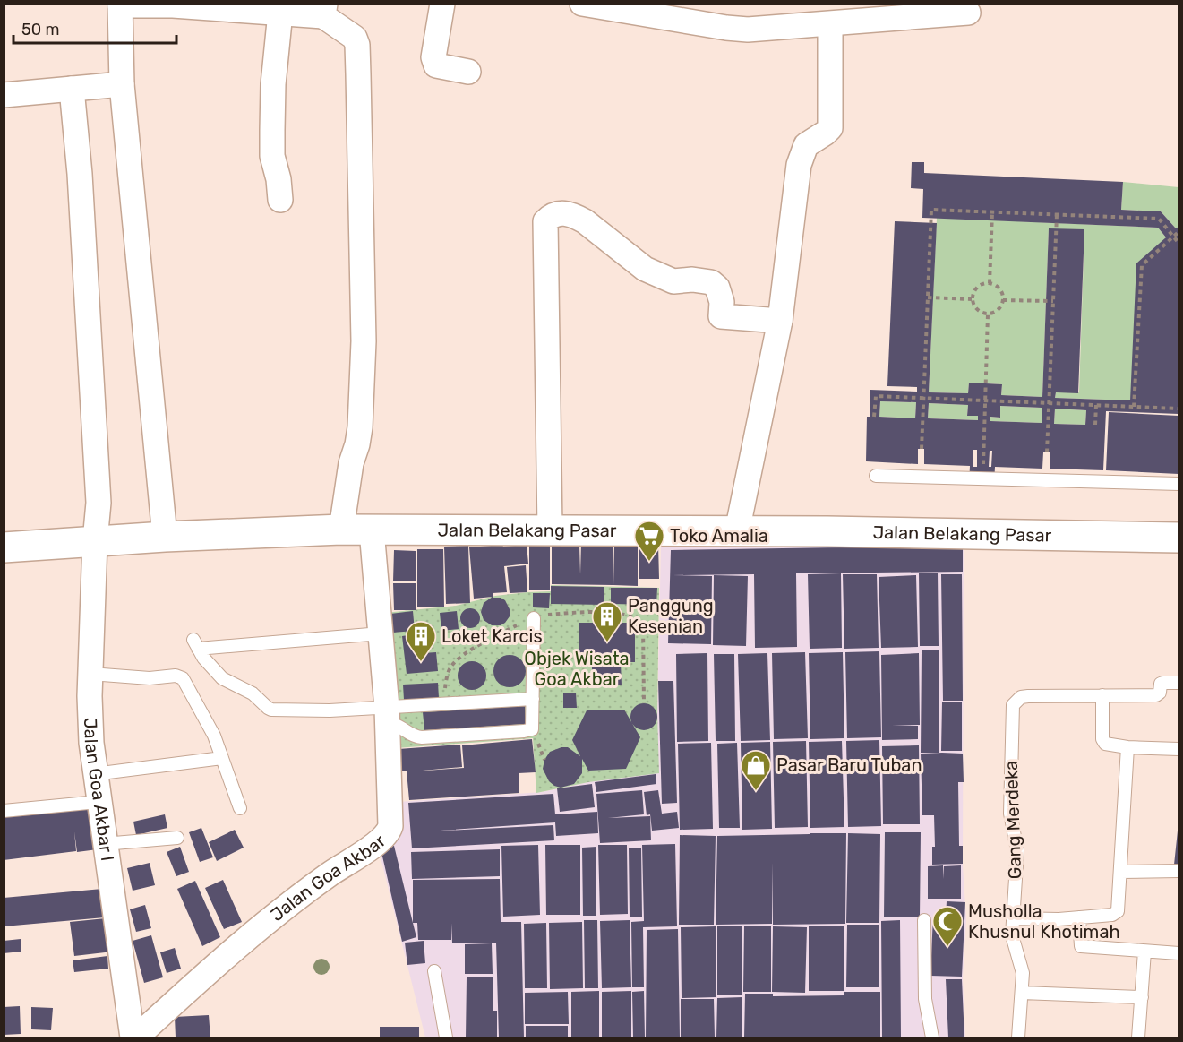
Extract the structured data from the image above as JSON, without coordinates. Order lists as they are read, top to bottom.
{
  "streets": {
    "street": ["Jalan Belakang Pasar", "Jalan Goa Akbar I", "Jalan Goa Akbar"],
    "lane": ["Gang Merdeka"]
  },
  "crossings": [
    ["Jalan Belakang Pasar", "Jalan Goa Akbar I"],
    ["Jalan Belakang Pasar", "Jalan Goa Akbar"],
    ["Jalan Goa Akbar I", "Jalan Goa Akbar"]
  ],
  "parks": ["Objek Wisata Goa Akbar"],
  "places": {
    "supermarket": ["Toko Amalia"],
    "building": ["Panggung Kesenian", "Loket Karcis"],
    "shop": ["Pasar Baru Tuban"],
    "mosque": ["Musholla Khusnul Khotimah"]
  },
  "scale_bar": "50 m"
}
